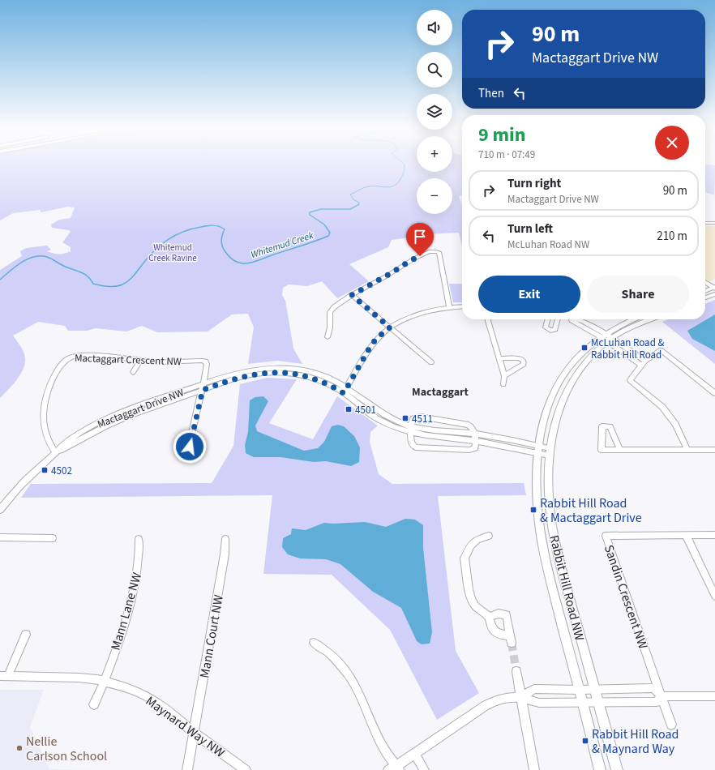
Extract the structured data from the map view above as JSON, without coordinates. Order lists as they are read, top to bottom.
{
  "streets": {
    "main road": ["Rabbit Hill Road NW"],
    "street": [
      "Mactaggart Crescent NW",
      "Mactaggart Drive NW",
      "Sandin Crescent NW",
      "Mann Lane NW",
      "Mann Court NW",
      "Maynard Way NW"
    ]
  },
  "crossings": [
    ["Mactaggart Crescent NW", "Mactaggart Drive NW"],
    ["Mactaggart Drive NW", "Rabbit Hill Road NW"],
    ["Mann Lane NW", "Maynard Way NW"],
    ["Mann Court NW", "Maynard Way NW"]
  ],
  "districts": ["Mactaggart"],
  "water": ["Whitemud Creek"],
  "parks": ["Whitemud Creek Ravine"],
  "places": {
    "transit": [
      "McLuhan Road & Rabbit Hill Road",
      "4501",
      "4511",
      "4502",
      "Rabbit Hill Road & Mactaggart Drive",
      "Rabbit Hill Road & Maynard Way"
    ],
    "other": ["Nellie Carlson School"]
  },
  "page": {
    "map_buttons": ["+", "−"],
    "turn": ["90 m", "Mactaggart Drive NW"],
    "then": "Then",
    "heading": ["9 min", "710 m · 07:49"],
    "list": [
      {
        "name": "Turn right",
        "note": "Mactaggart Drive NW",
        "value": "90 m"
      },
      {
        "name": "Turn left",
        "note": "McLuhan Road NW",
        "value": "210 m"
      }
    ],
    "buttons": ["Exit", "Share"]
  }
}
